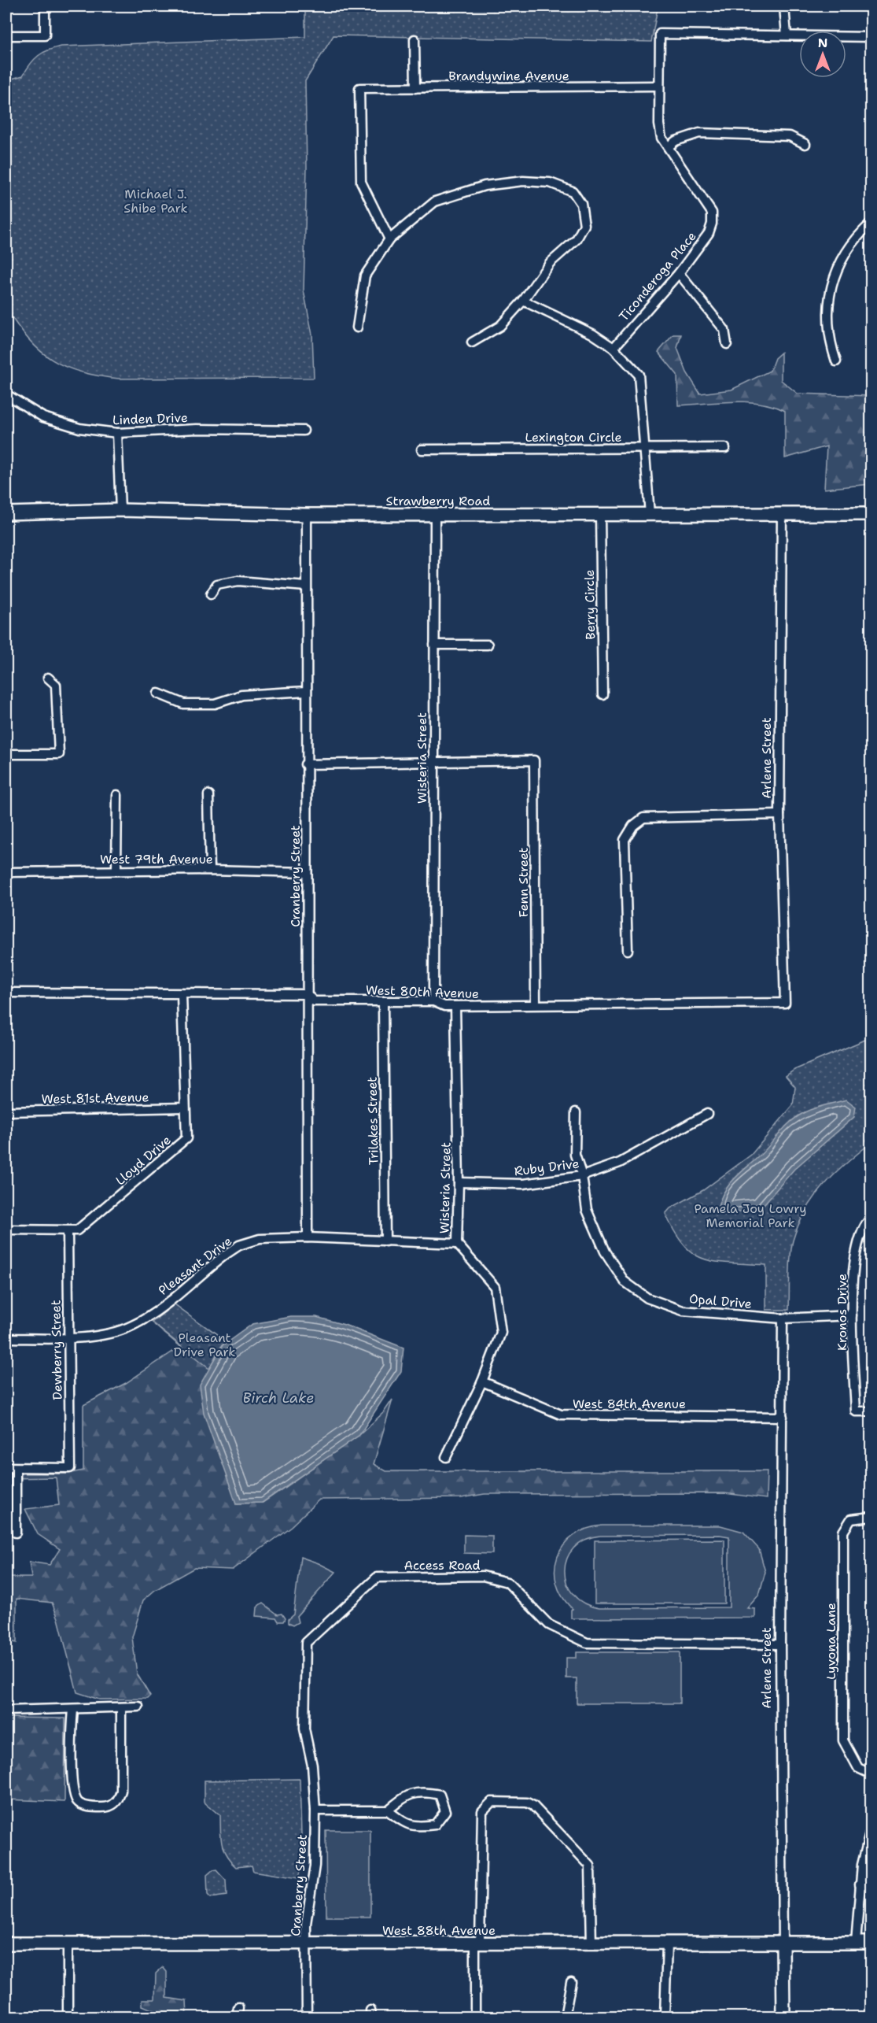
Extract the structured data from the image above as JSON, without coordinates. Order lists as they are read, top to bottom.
{
  "streets": {
    "street": [
      "Brandywine Avenue",
      "Ticonderoga Place",
      "Linden Drive",
      "Lexington Circle",
      "Strawberry Road",
      "Berry Circle",
      "Wisteria Street",
      "Arlene Street",
      "West 79th Avenue",
      "Cranberry Street",
      "Fenn Street",
      "West 80th Avenue",
      "West 81st Avenue",
      "Trilakes Street",
      "Lloyd Drive",
      "Ruby Drive",
      "Pleasant Drive",
      "Opal Drive",
      "Kronos Drive",
      "Dewberry Street",
      "West 84th Avenue",
      "Access Road",
      "Lyvona Lane",
      "West 88th Avenue"
    ]
  },
  "crossings": [
    ["Brandywine Avenue", "Ticonderoga Place"],
    ["Strawberry Road", "Berry Circle"],
    ["Strawberry Road", "Wisteria Street"],
    ["Strawberry Road", "Arlene Street"],
    ["Strawberry Road", "Cranberry Street"],
    ["Wisteria Street", "Fenn Street"],
    ["Wisteria Street", "West 80th Avenue"],
    ["Wisteria Street", "Ruby Drive"],
    ["Wisteria Street", "Pleasant Drive"],
    ["Wisteria Street", "West 84th Avenue"],
    ["Arlene Street", "West 80th Avenue"],
    ["Arlene Street", "Opal Drive"],
    ["Arlene Street", "West 84th Avenue"],
    ["Arlene Street", "Access Road"],
    ["Arlene Street", "West 88th Avenue"],
    ["West 79th Avenue", "Cranberry Street"],
    ["Cranberry Street", "West 80th Avenue"],
    ["Cranberry Street", "Pleasant Drive"],
    ["Cranberry Street", "Access Road"],
    ["Cranberry Street", "West 88th Avenue"],
    ["Fenn Street", "West 80th Avenue"],
    ["West 80th Avenue", "Trilakes Street"],
    ["West 80th Avenue", "Lloyd Drive"],
    ["West 81st Avenue", "Lloyd Drive"],
    ["Trilakes Street", "Pleasant Drive"],
    ["Lloyd Drive", "Dewberry Street"],
    ["Ruby Drive", "Opal Drive"],
    ["Pleasant Drive", "Dewberry Street"],
    ["Opal Drive", "Kronos Drive"]
  ],
  "water": ["Birch Lake"],
  "parks": ["Michael J. Shibe Park", "Pamela Joy Lowry Memorial Park", "Pleasant Drive Park"],
  "north": "top"
}
